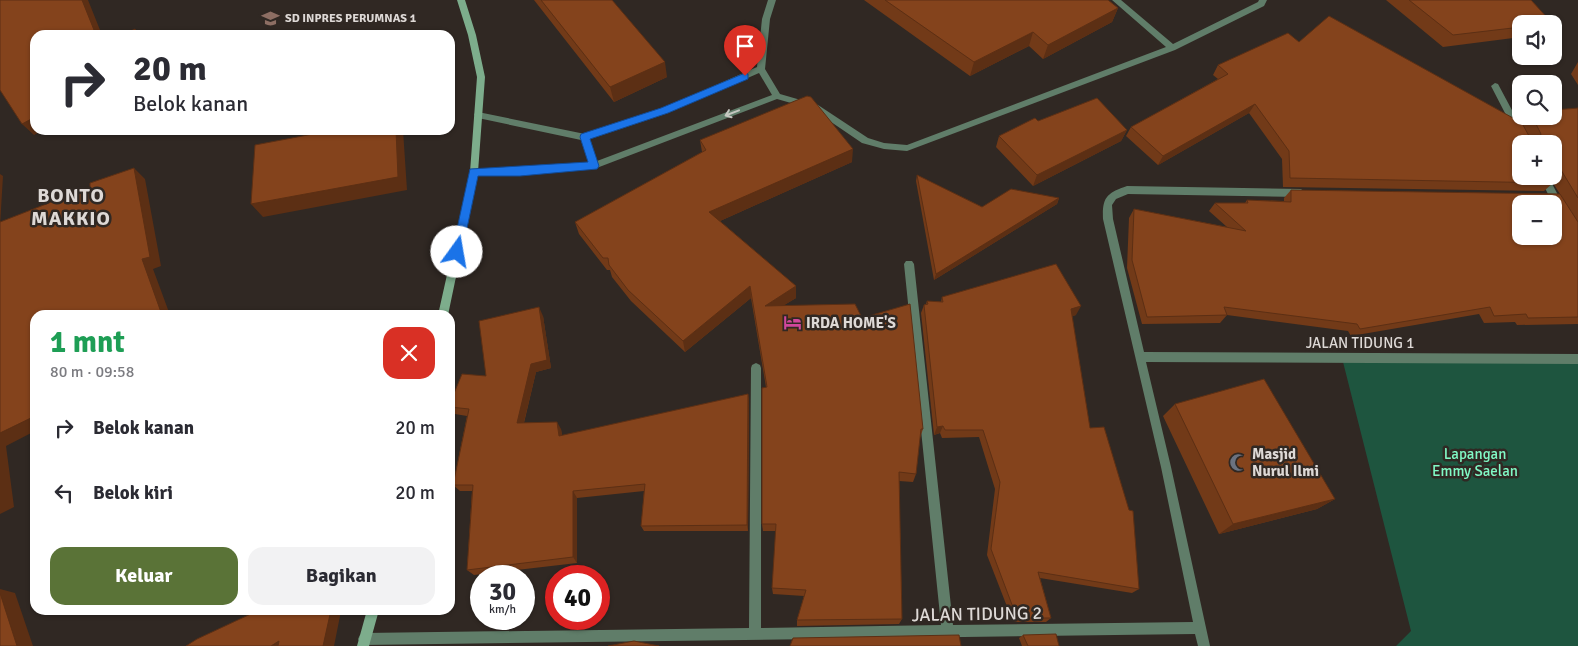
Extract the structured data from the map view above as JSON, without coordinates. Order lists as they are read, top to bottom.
{
  "streets": {
    "street": ["JALAN TIDUNG 1", "JALAN TIDUNG 2"]
  },
  "districts": ["BONTO MAKKIO"],
  "parks": ["Lapangan Emmy Saelan"],
  "places": {
    "school or university": ["SD INPRES PERUMNAS 1"],
    "hotel": ["IRDA HOME'S"],
    "mosque": ["Masjid Nurul Ilmi"]
  },
  "page": {
    "map_buttons": ["+", "−"],
    "turn": ["20 m", "Belok kanan"],
    "heading": ["1 mnt", "80 m · 09:58"],
    "list": [
      {
        "name": "Belok kanan",
        "value": "20 m"
      },
      {
        "name": "Belok kiri",
        "value": "20 m"
      }
    ],
    "buttons": ["Keluar", "Bagikan"],
    "speed": "30 km/h",
    "limit": "40"
  }
}
